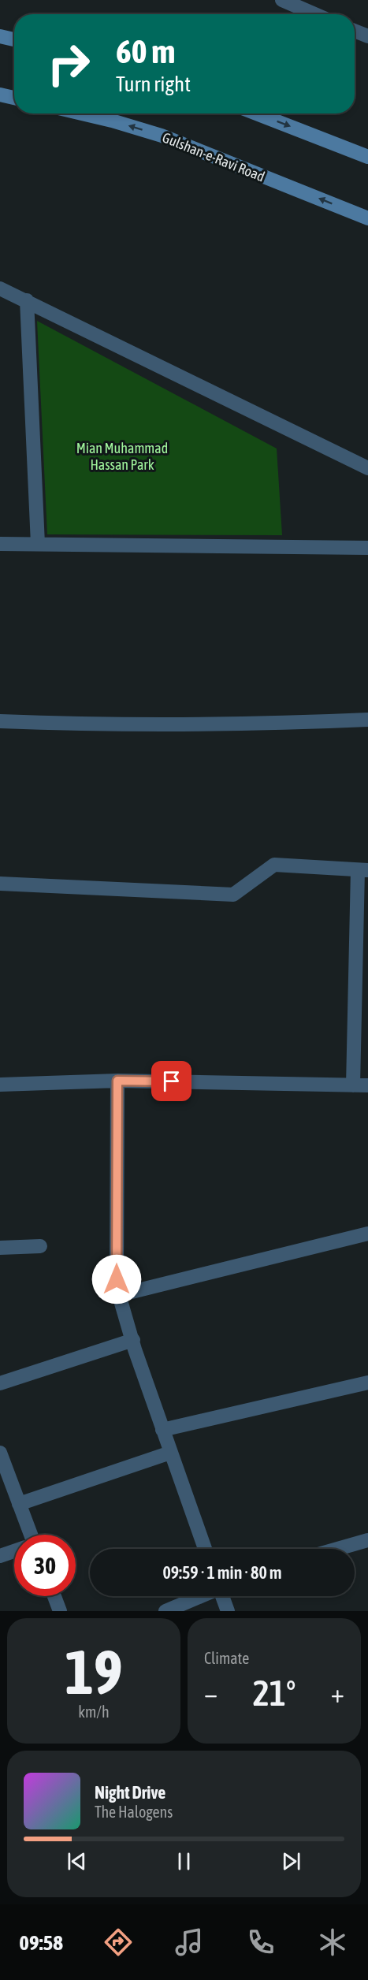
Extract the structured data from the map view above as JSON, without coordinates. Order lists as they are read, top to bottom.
{
  "streets": {
    "main road": ["Gulshan-e-Ravi Road"]
  },
  "parks": ["Mian Muhammad Hassan Park"],
  "page": {
    "turn": ["60 m", "Turn right"],
    "limit": "30",
    "trip": "09:59 · 1 min · 80 m",
    "tile": [
      ["19", "km/h"],
      "Climate"
    ],
    "heat": ["−", "21°", "+"],
    "song": ["Night Drive", "The Halogens"],
    "tabs": "09:58"
  }
}
